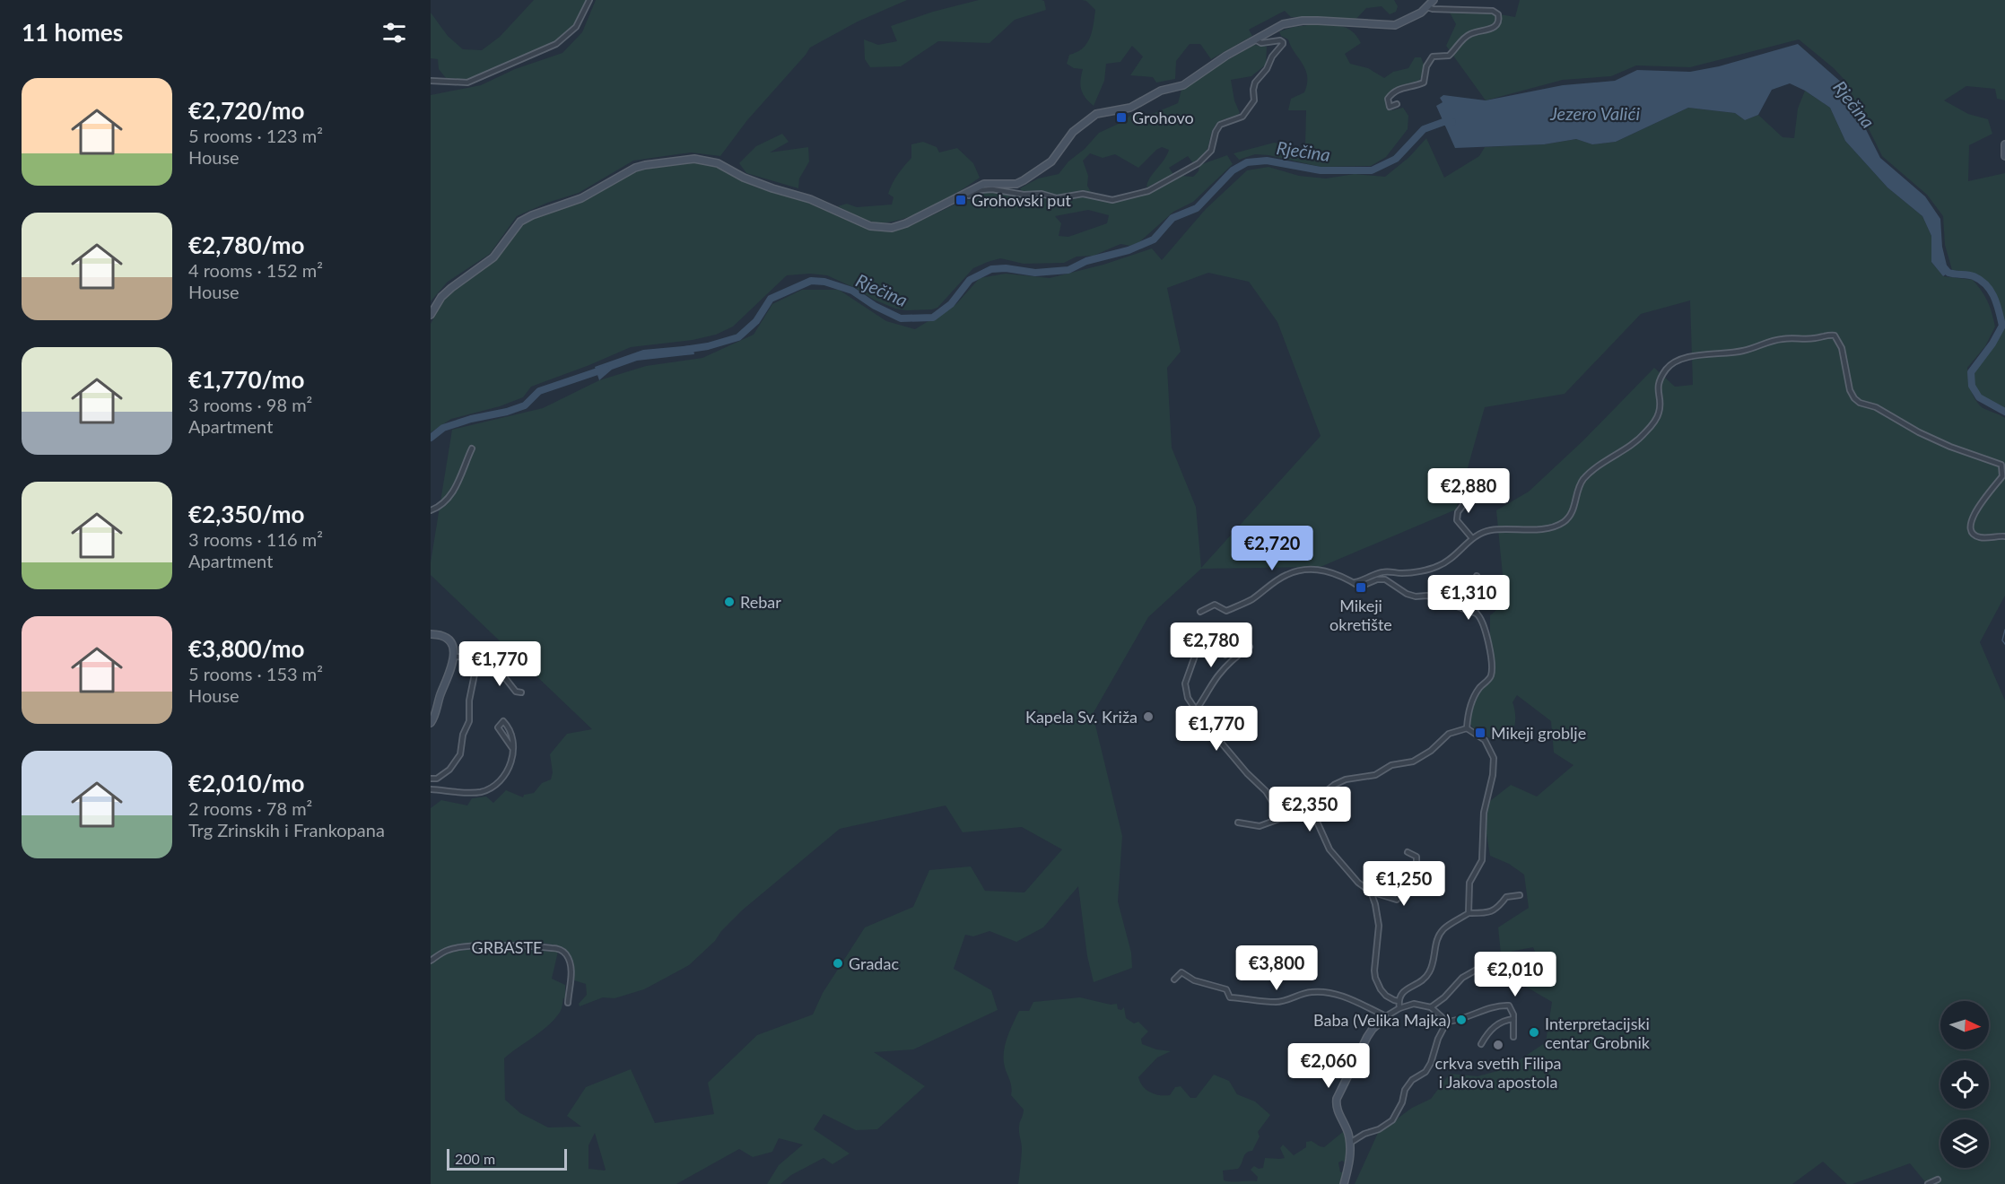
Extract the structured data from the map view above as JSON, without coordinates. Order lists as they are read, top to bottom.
{
  "streets": {
    "street": ["GRBASTE"]
  },
  "water": ["Rječina", "Jezero Valići"],
  "places": {
    "transit": [
      "Grohovo",
      "Grohovski put",
      "Mikeji okretište",
      "Mikeji groblje"
    ],
    "other": [
      "Rebar",
      "Kapela Sv. Križa",
      "Gradac",
      "Baba (Velika Majka)",
      "Interpretacijski centar Grobnik",
      "crkva svetih Filipa i Jakova apostola"
    ]
  },
  "scale_bar": "200 m",
  "north": "right",
  "page": {
    "heading": "11 homes",
    "list": [
      {
        "name": "€2,720/mo",
        "note": "5 rooms · 123 m² · House"
      },
      {
        "name": "€2,780/mo",
        "note": "4 rooms · 152 m² · House"
      },
      {
        "name": "€1,770/mo",
        "note": "3 rooms · 98 m² · Apartment"
      },
      {
        "name": "€2,350/mo",
        "note": "3 rooms · 116 m² · Apartment"
      },
      {
        "name": "€3,800/mo",
        "note": "5 rooms · 153 m² · House"
      },
      {
        "name": "€2,010/mo",
        "note": "2 rooms · 78 m² · Trg Zrinskih i Frankopana"
      }
    ],
    "price": [
      "€2,880",
      "€2,720",
      "€1,310",
      "€2,780",
      "€1,770",
      "€1,770",
      "€2,350",
      "€1,250",
      "€3,800",
      "€2,010",
      "€2,060"
    ],
    "scale": "200 m"
  }
}
